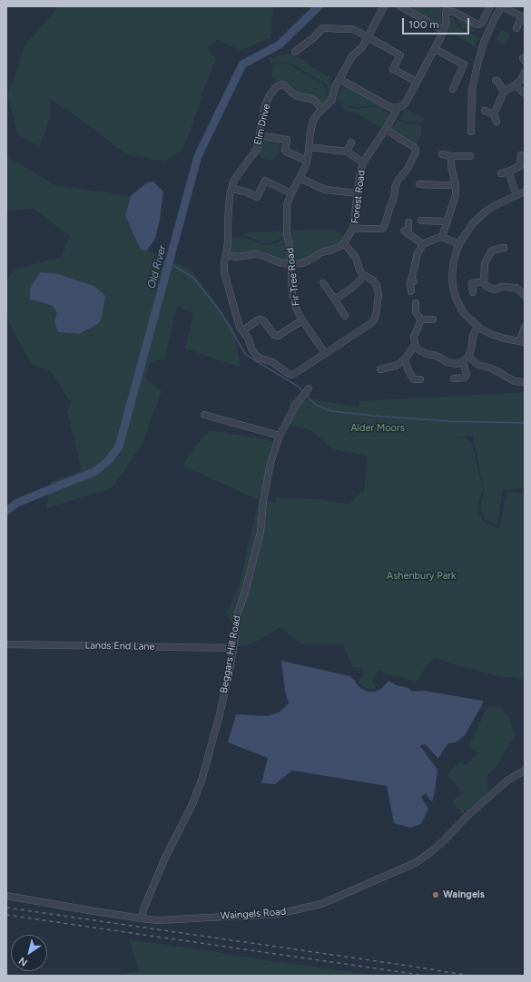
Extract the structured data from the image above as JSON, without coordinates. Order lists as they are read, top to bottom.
{
  "streets": {
    "street": [
      "Elm Drive",
      "Forest Road",
      "Fir Tree Road",
      "Lands End Lane",
      "Beggars Hill Road",
      "Waingels Road"
    ]
  },
  "crossings": [
    ["Lands End Lane", "Beggars Hill Road"],
    ["Beggars Hill Road", "Waingels Road"]
  ],
  "water": ["Old River"],
  "parks": ["Alder Moors", "Ashenbury Park"],
  "places": ["Waingels"],
  "scale_bar": "100 m",
  "north": "bottom left"
}
